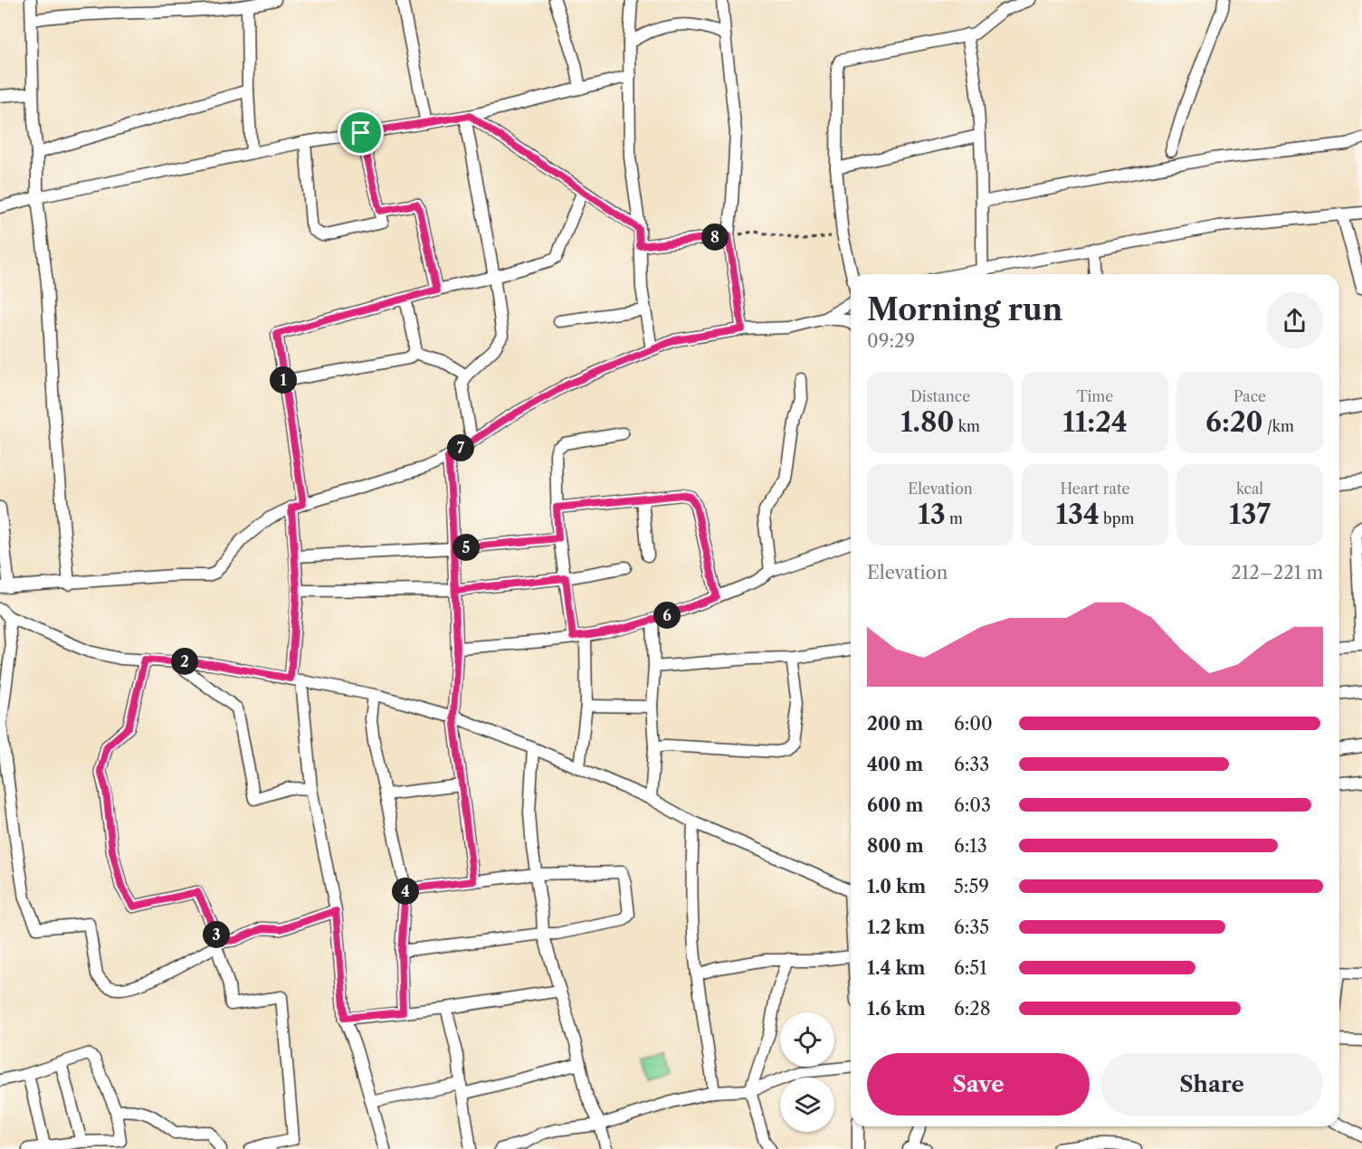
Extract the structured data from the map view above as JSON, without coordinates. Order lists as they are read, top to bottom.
{
  "page": {
    "pins": [
      "8",
      "1",
      "7",
      "5",
      "6",
      "2",
      "4",
      "3"
    ],
    "heading": ["Morning run", "09:29"],
    "stats": [
      ["Distance", "1.80 km"],
      ["Time", "11:24"],
      ["Pace", "6:20 /km"],
      ["Elevation", "13 m"],
      ["Heart rate", "134 bpm"],
      ["kcal", "137"]
    ],
    "chart": ["Elevation", "212–221 m"],
    "list": [
      {
        "name": "200 m",
        "note": "6:00"
      },
      {
        "name": "400 m",
        "note": "6:33"
      },
      {
        "name": "600 m",
        "note": "6:03"
      },
      {
        "name": "800 m",
        "note": "6:13"
      },
      {
        "name": "1.0 km",
        "note": "5:59"
      },
      {
        "name": "1.2 km",
        "note": "6:35"
      },
      {
        "name": "1.4 km",
        "note": "6:51"
      },
      {
        "name": "1.6 km",
        "note": "6:28"
      }
    ],
    "buttons": ["Save", "Share"]
  }
}
